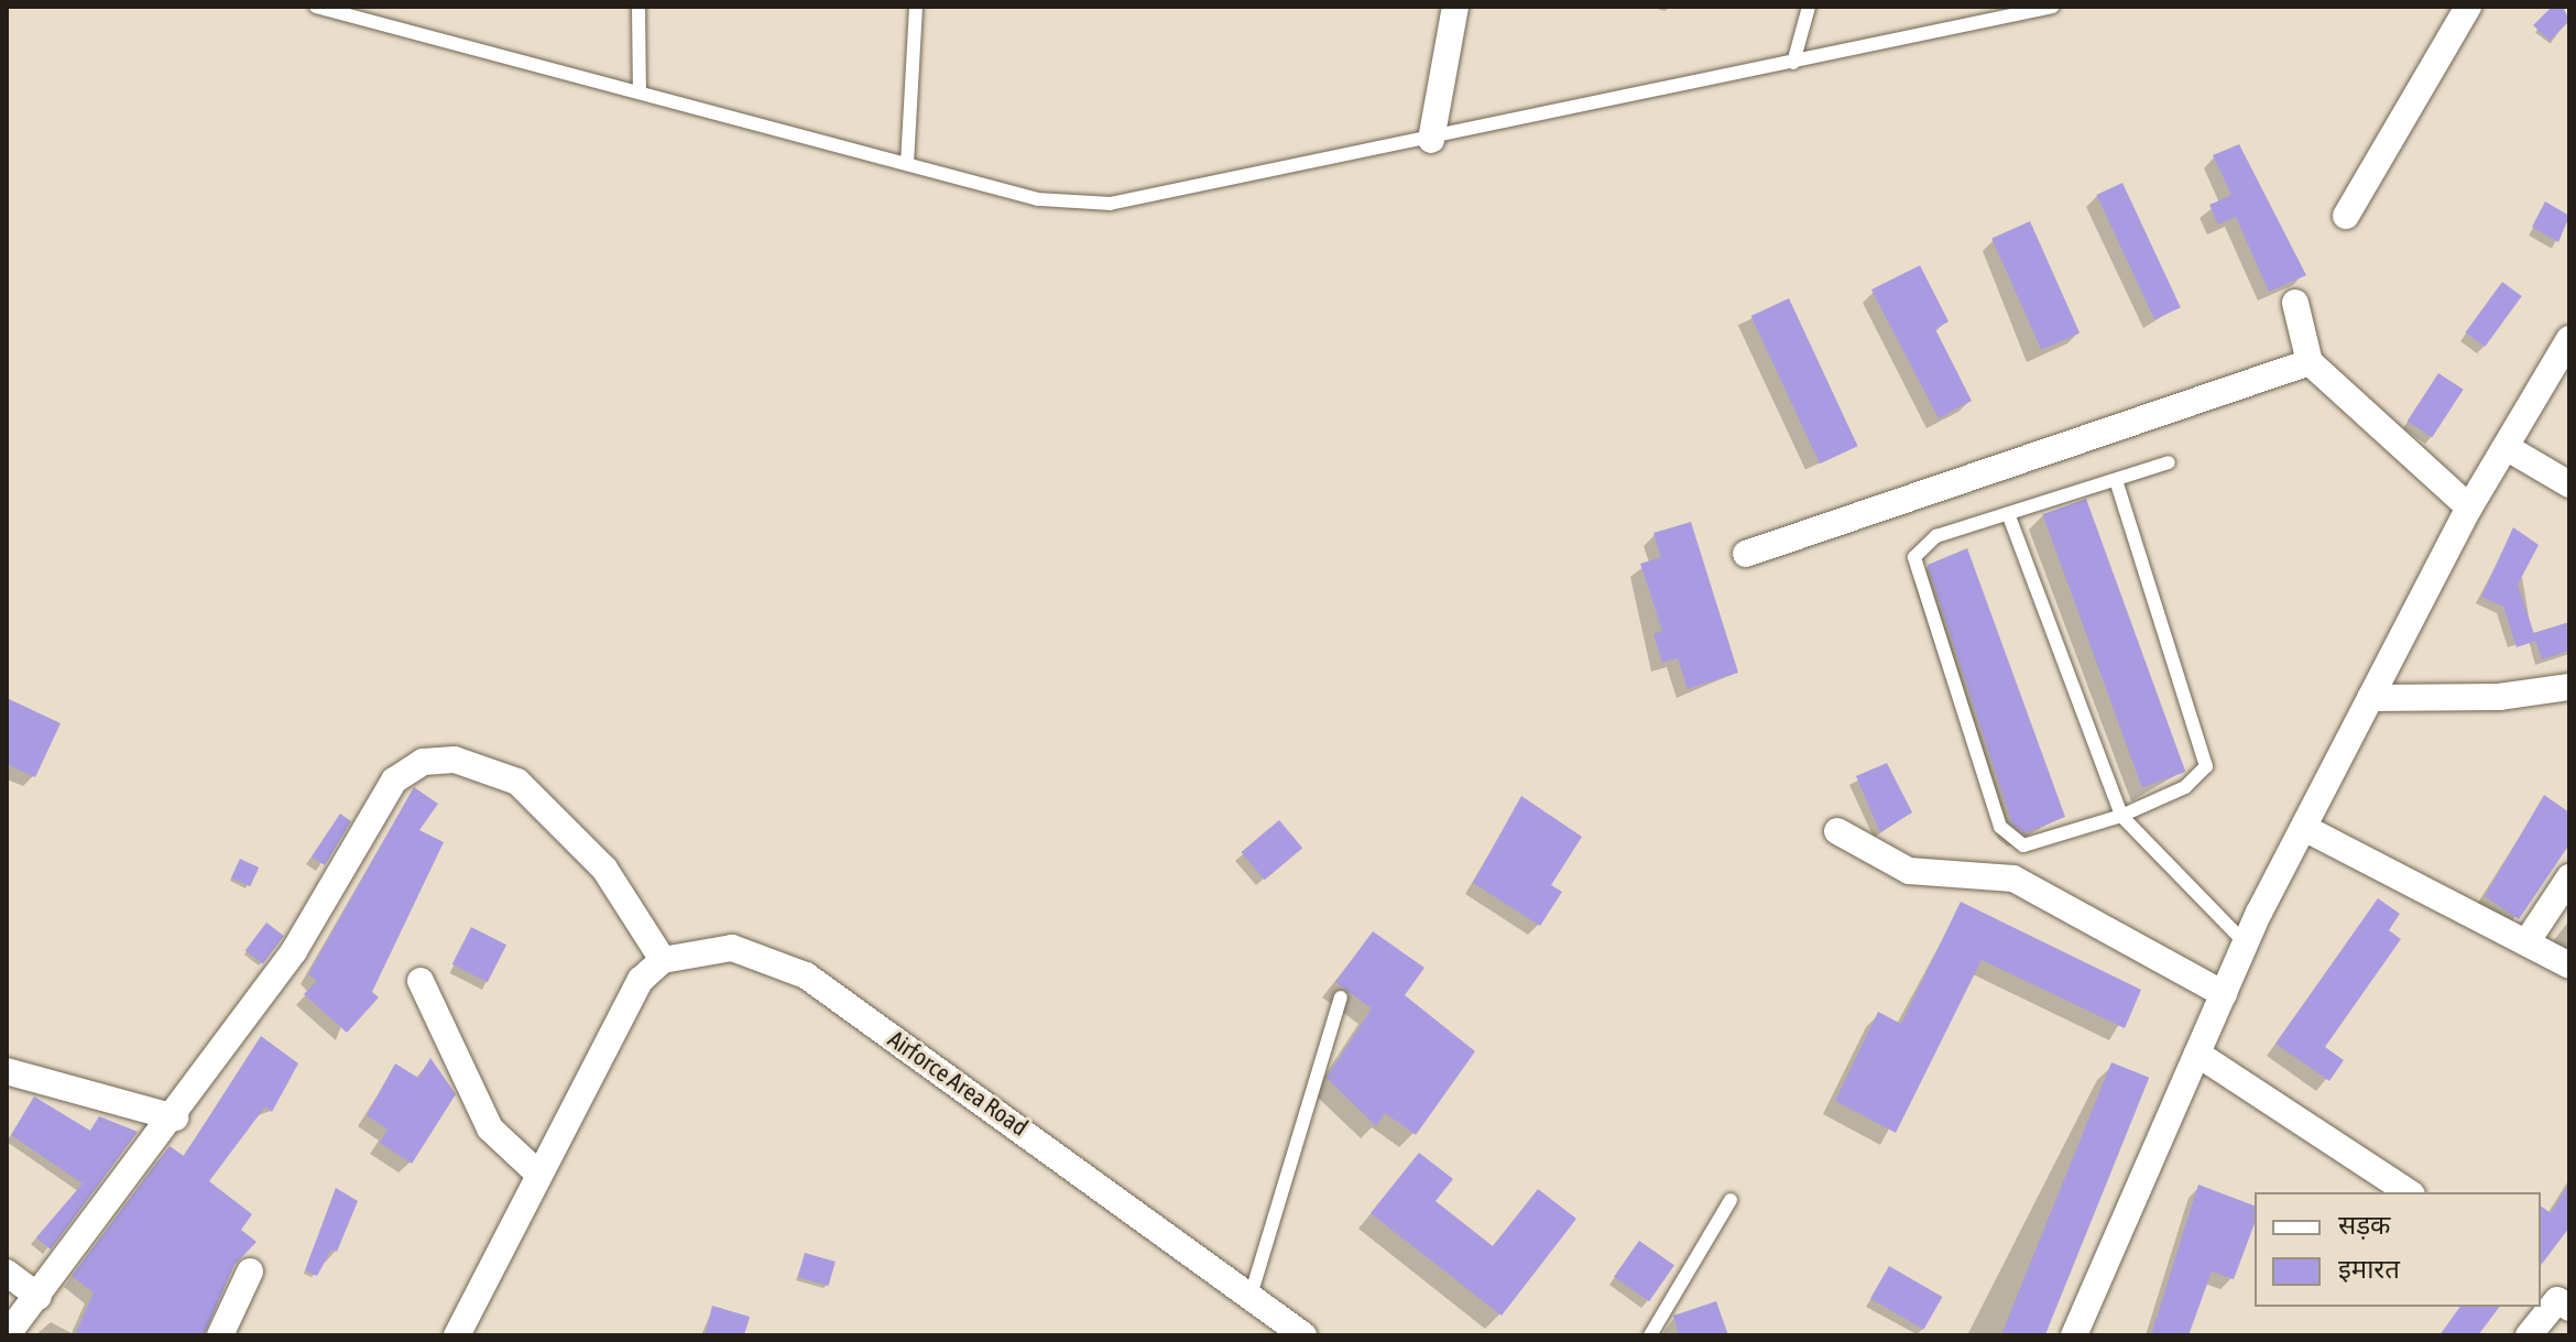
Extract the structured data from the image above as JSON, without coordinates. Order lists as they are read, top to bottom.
{
  "streets": {
    "street": ["Airforce Area Road"]
  },
  "legend": ["सड़क", "इमारत"]
}
